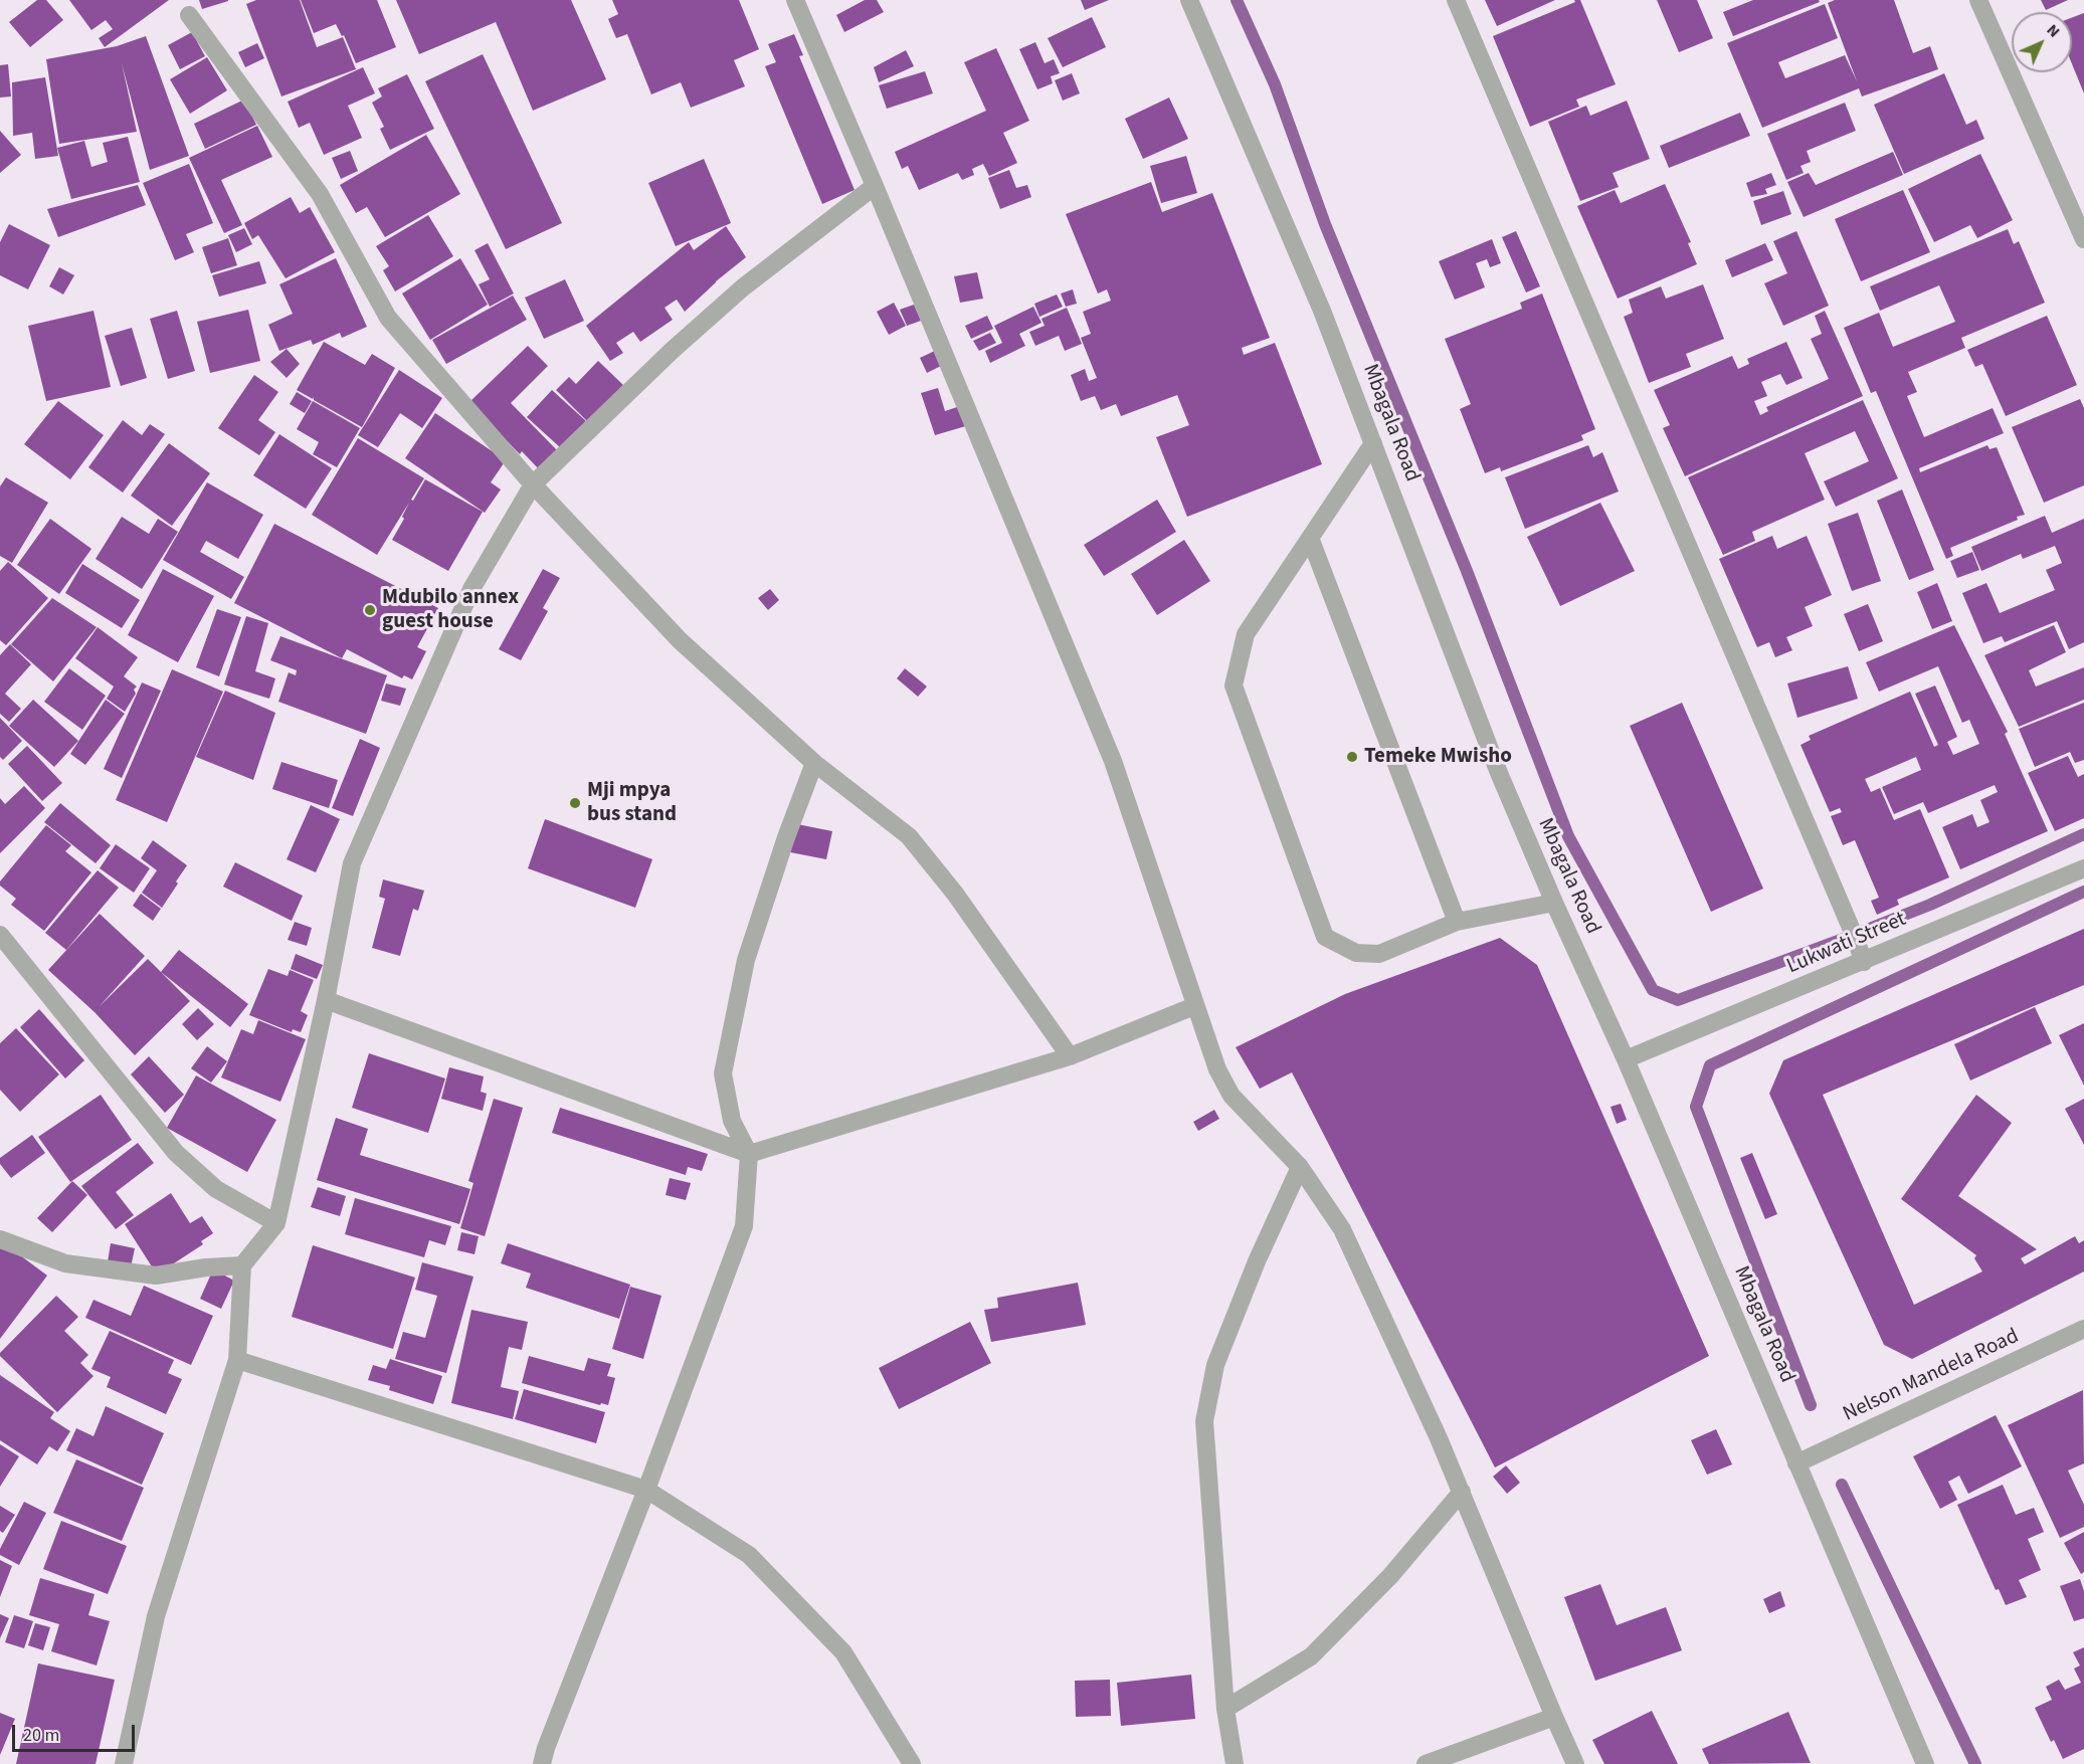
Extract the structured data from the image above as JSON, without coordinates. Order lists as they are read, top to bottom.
{
  "streets": {
    "street": ["Mbagala Road", "Lukwati Street", "Nelson Mandela Road"]
  },
  "crossings": [
    ["Mbagala Road", "Lukwati Street"],
    ["Mbagala Road", "Nelson Mandela Road"]
  ],
  "places": ["Mdubilo annex guest house", "Temeke Mwisho", "Mji mpya bus stand"],
  "scale_bar": "20 m",
  "north": "top right"
}
